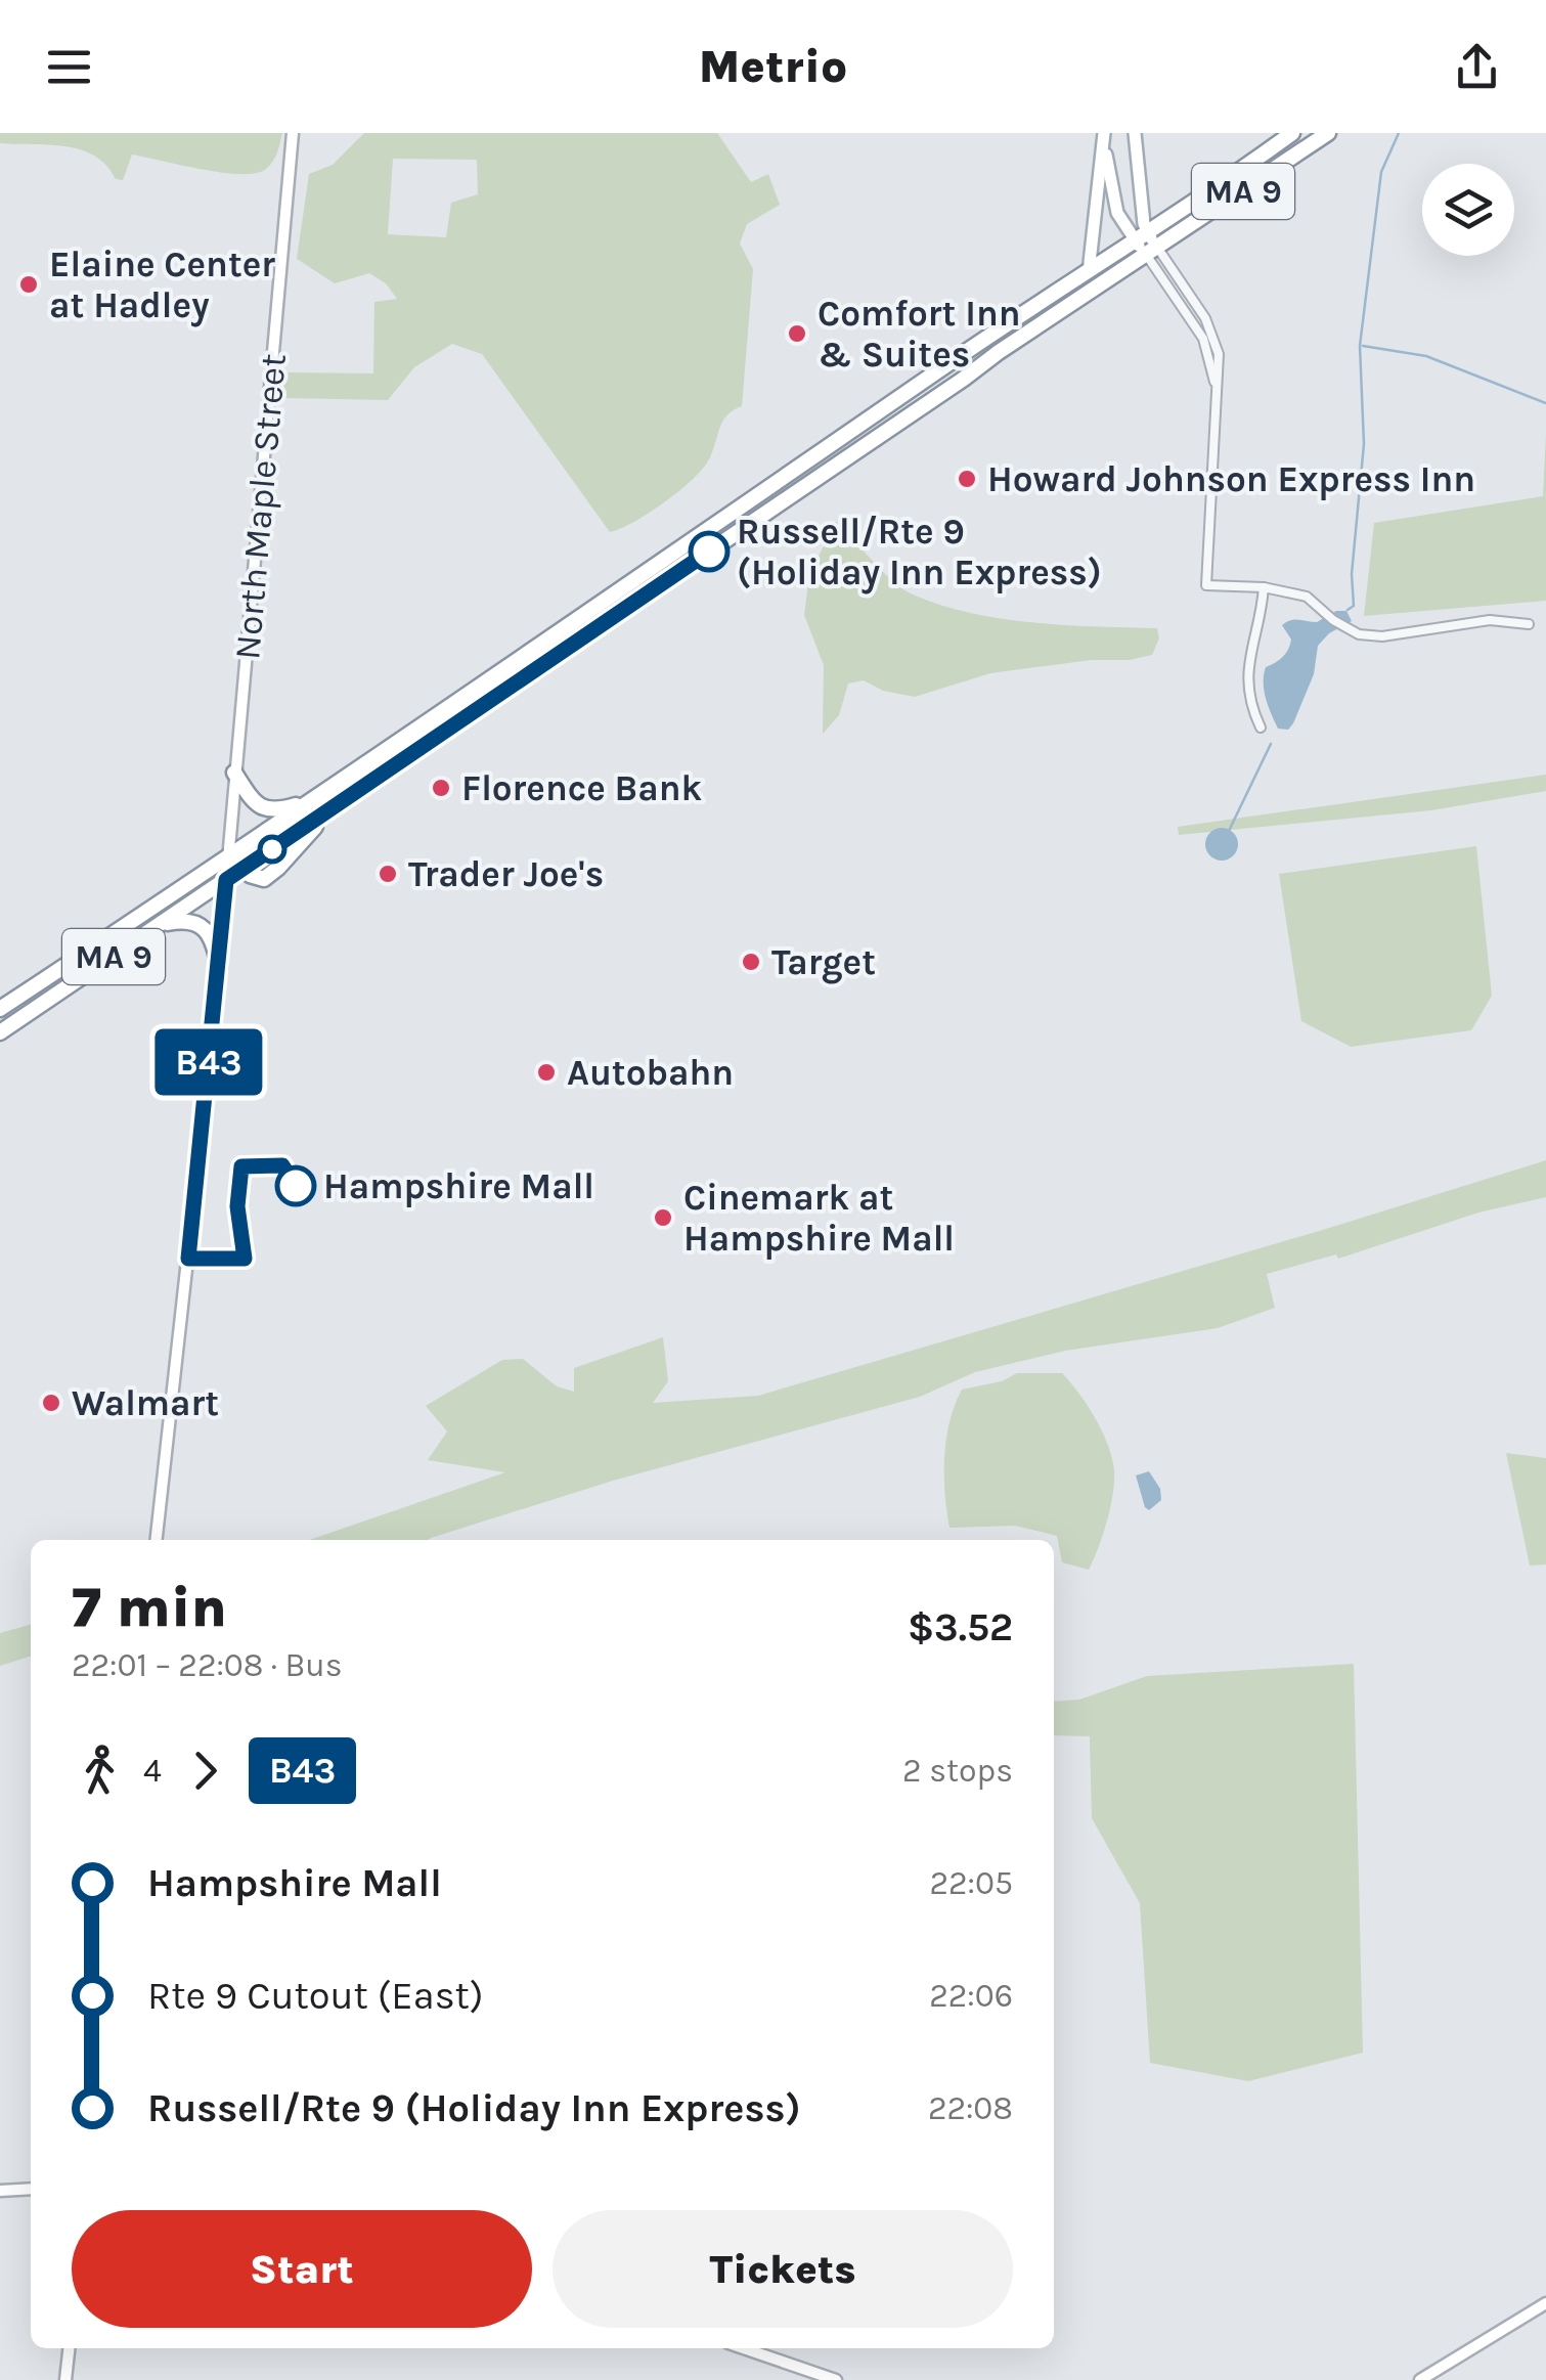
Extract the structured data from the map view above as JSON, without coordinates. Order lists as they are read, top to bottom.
{
  "streets": {
    "highway": ["MA 9"],
    "main road": ["North Maple Street"]
  },
  "crossings": [
    ["MA 9", "North Maple Street"]
  ],
  "places": [
    "Elaine Center at Hadley",
    "Comfort Inn & Suites",
    "Howard Johnson Express Inn",
    "Russell/Rte 9 (Holiday Inn Express)",
    "Florence Bank",
    "Trader Joe's",
    "Target",
    "Autobahn",
    "Hampshire Mall",
    "Cinemark at Hampshire Mall",
    "Walmart"
  ],
  "lines": ["bus line B43"],
  "page": {
    "header": "Metrio",
    "on_map": "B43",
    "heading": ["7 min", "22:01 – 22:08 · Bus", "$3.52"],
    "legs": ["4", "B43", "2 stops"],
    "list": [
      {
        "name": "Hampshire Mall",
        "value": "22:05"
      },
      {
        "name": "Rte 9 Cutout (East)",
        "value": "22:06"
      },
      {
        "name": "Russell/Rte 9 (Holiday Inn Express)",
        "value": "22:08"
      }
    ],
    "buttons": ["Start", "Tickets"]
  }
}
